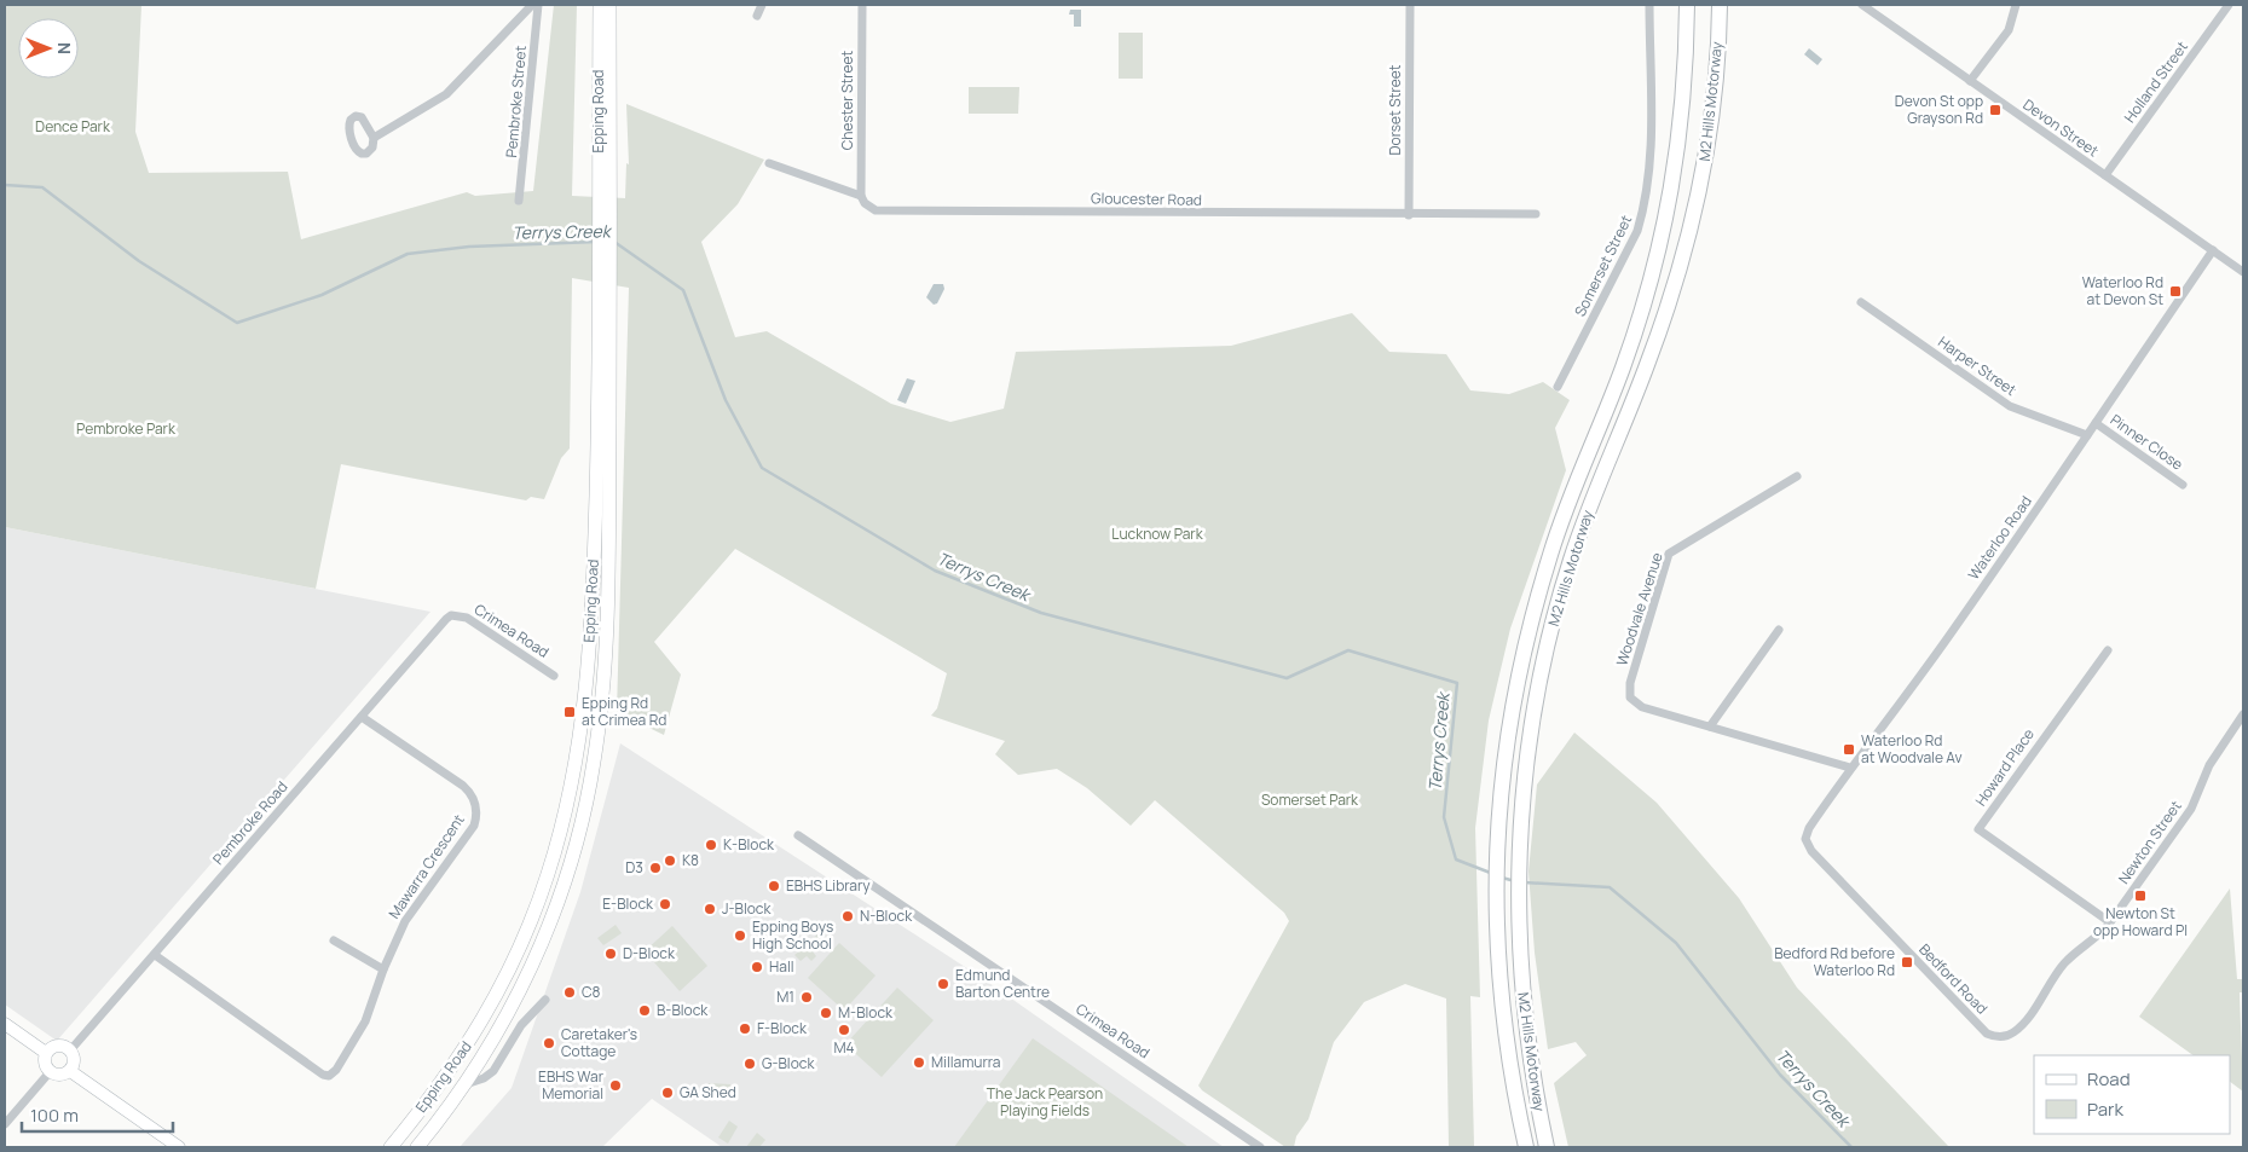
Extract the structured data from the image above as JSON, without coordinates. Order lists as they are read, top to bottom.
{
  "streets": {
    "highway": ["M2 Hills Motorway"],
    "main road": ["Epping Road"],
    "street": [
      "Holland Street",
      "Chester Street",
      "Pembroke Street",
      "Dorset Street",
      "Devon Street",
      "Gloucester Road",
      "Somerset Street",
      "Harper Street",
      "Pinner Close",
      "Waterloo Road",
      "Woodvale Avenue",
      "Crimea Road",
      "Howard Place",
      "Pembroke Road",
      "Newton Street",
      "Mawarra Crescent",
      "Bedford Road"
    ]
  },
  "crossings": [
    ["Holland Street", "Devon Street"],
    ["Chester Street", "Gloucester Road"],
    ["Dorset Street", "Gloucester Road"],
    ["Devon Street", "Waterloo Road"],
    ["Harper Street", "Waterloo Road"],
    ["Pinner Close", "Waterloo Road"],
    ["Waterloo Road", "Woodvale Avenue"],
    ["Waterloo Road", "Bedford Road"],
    ["Crimea Road", "Pembroke Road"],
    ["Howard Place", "Newton Street"],
    ["Howard Place", "Bedford Road"],
    ["Pembroke Road", "Mawarra Crescent"],
    ["Newton Street", "Bedford Road"]
  ],
  "water": ["Terrys Creek"],
  "parks": [
    "Dence Park",
    "Pembroke Park",
    "Lucknow Park",
    "Somerset Park",
    "The Jack Pearson Playing Fields"
  ],
  "places": {
    "transit": [
      "Devon St opp Grayson Rd",
      "Waterloo Rd at Devon St",
      "Epping Rd at Crimea Rd",
      "Waterloo Rd at Woodvale Av",
      "Newton St opp Howard Pl",
      "Bedford Rd before Waterloo Rd"
    ],
    "other": [
      "K-Block",
      "K8",
      "D3",
      "EBHS Library",
      "E-Block",
      "J-Block",
      "N-Block",
      "Epping Boys High School",
      "D-Block",
      "Hall",
      "Edmund Barton Centre",
      "C8",
      "M1",
      "B-Block",
      "M-Block",
      "F-Block",
      "M4",
      "Caretaker's Cottage",
      "Millamurra",
      "G-Block",
      "EBHS War Memorial",
      "GA Shed"
    ]
  },
  "legend": ["Road", "Park"],
  "scale_bar": "100 m",
  "north": "right"
}
